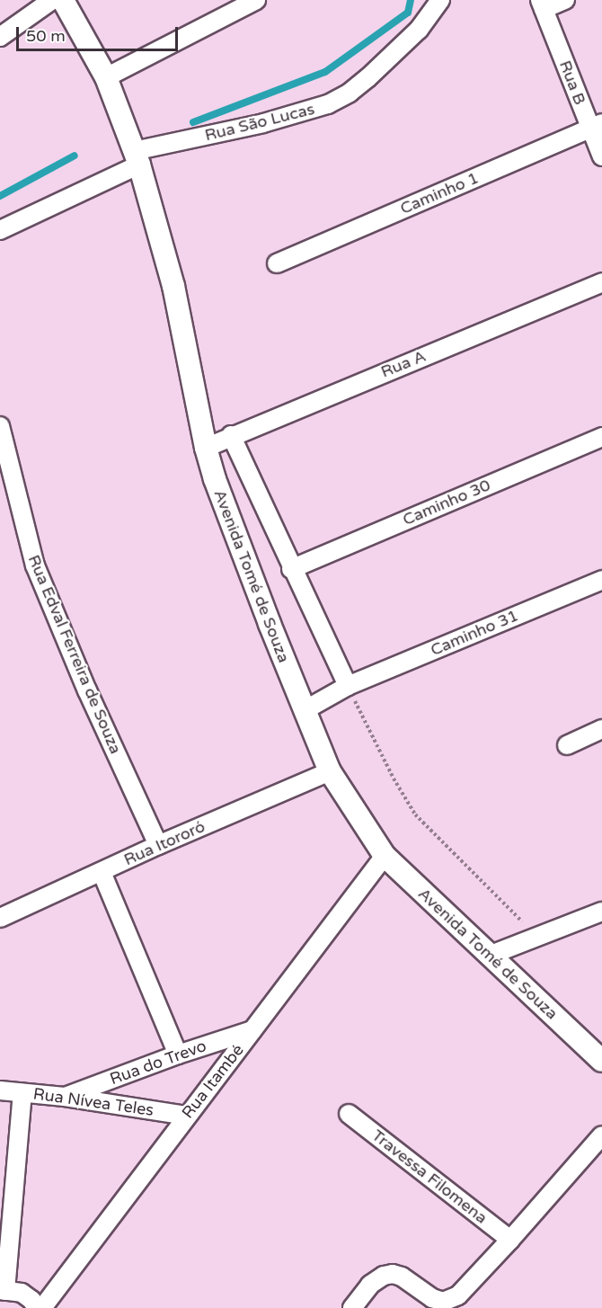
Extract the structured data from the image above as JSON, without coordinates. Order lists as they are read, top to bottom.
{
  "streets": {
    "street": [
      "Rua B",
      "Rua São Lucas",
      "Caminho 1",
      "Rua A",
      "Caminho 30",
      "Avenida Tomé de Souza",
      "Caminho 31",
      "Rua Edval Ferreira de Souza",
      "Rua Itororó",
      "Rua do Trevo",
      "Rua Itambé",
      "Rua Nívea Teles",
      "Travessa Filomena"
    ]
  },
  "crossings": [
    ["Rua B", "Caminho 1"],
    ["Rua São Lucas", "Avenida Tomé de Souza"],
    ["Rua A", "Avenida Tomé de Souza"],
    ["Avenida Tomé de Souza", "Caminho 31"],
    ["Avenida Tomé de Souza", "Rua Itororó"],
    ["Avenida Tomé de Souza", "Rua Itambé"],
    ["Rua Edval Ferreira de Souza", "Rua Itororó"],
    ["Rua do Trevo", "Rua Itambé"],
    ["Rua do Trevo", "Rua Nívea Teles"],
    ["Rua Itambé", "Rua Nívea Teles"]
  ],
  "scale_bar": "50 m"
}
